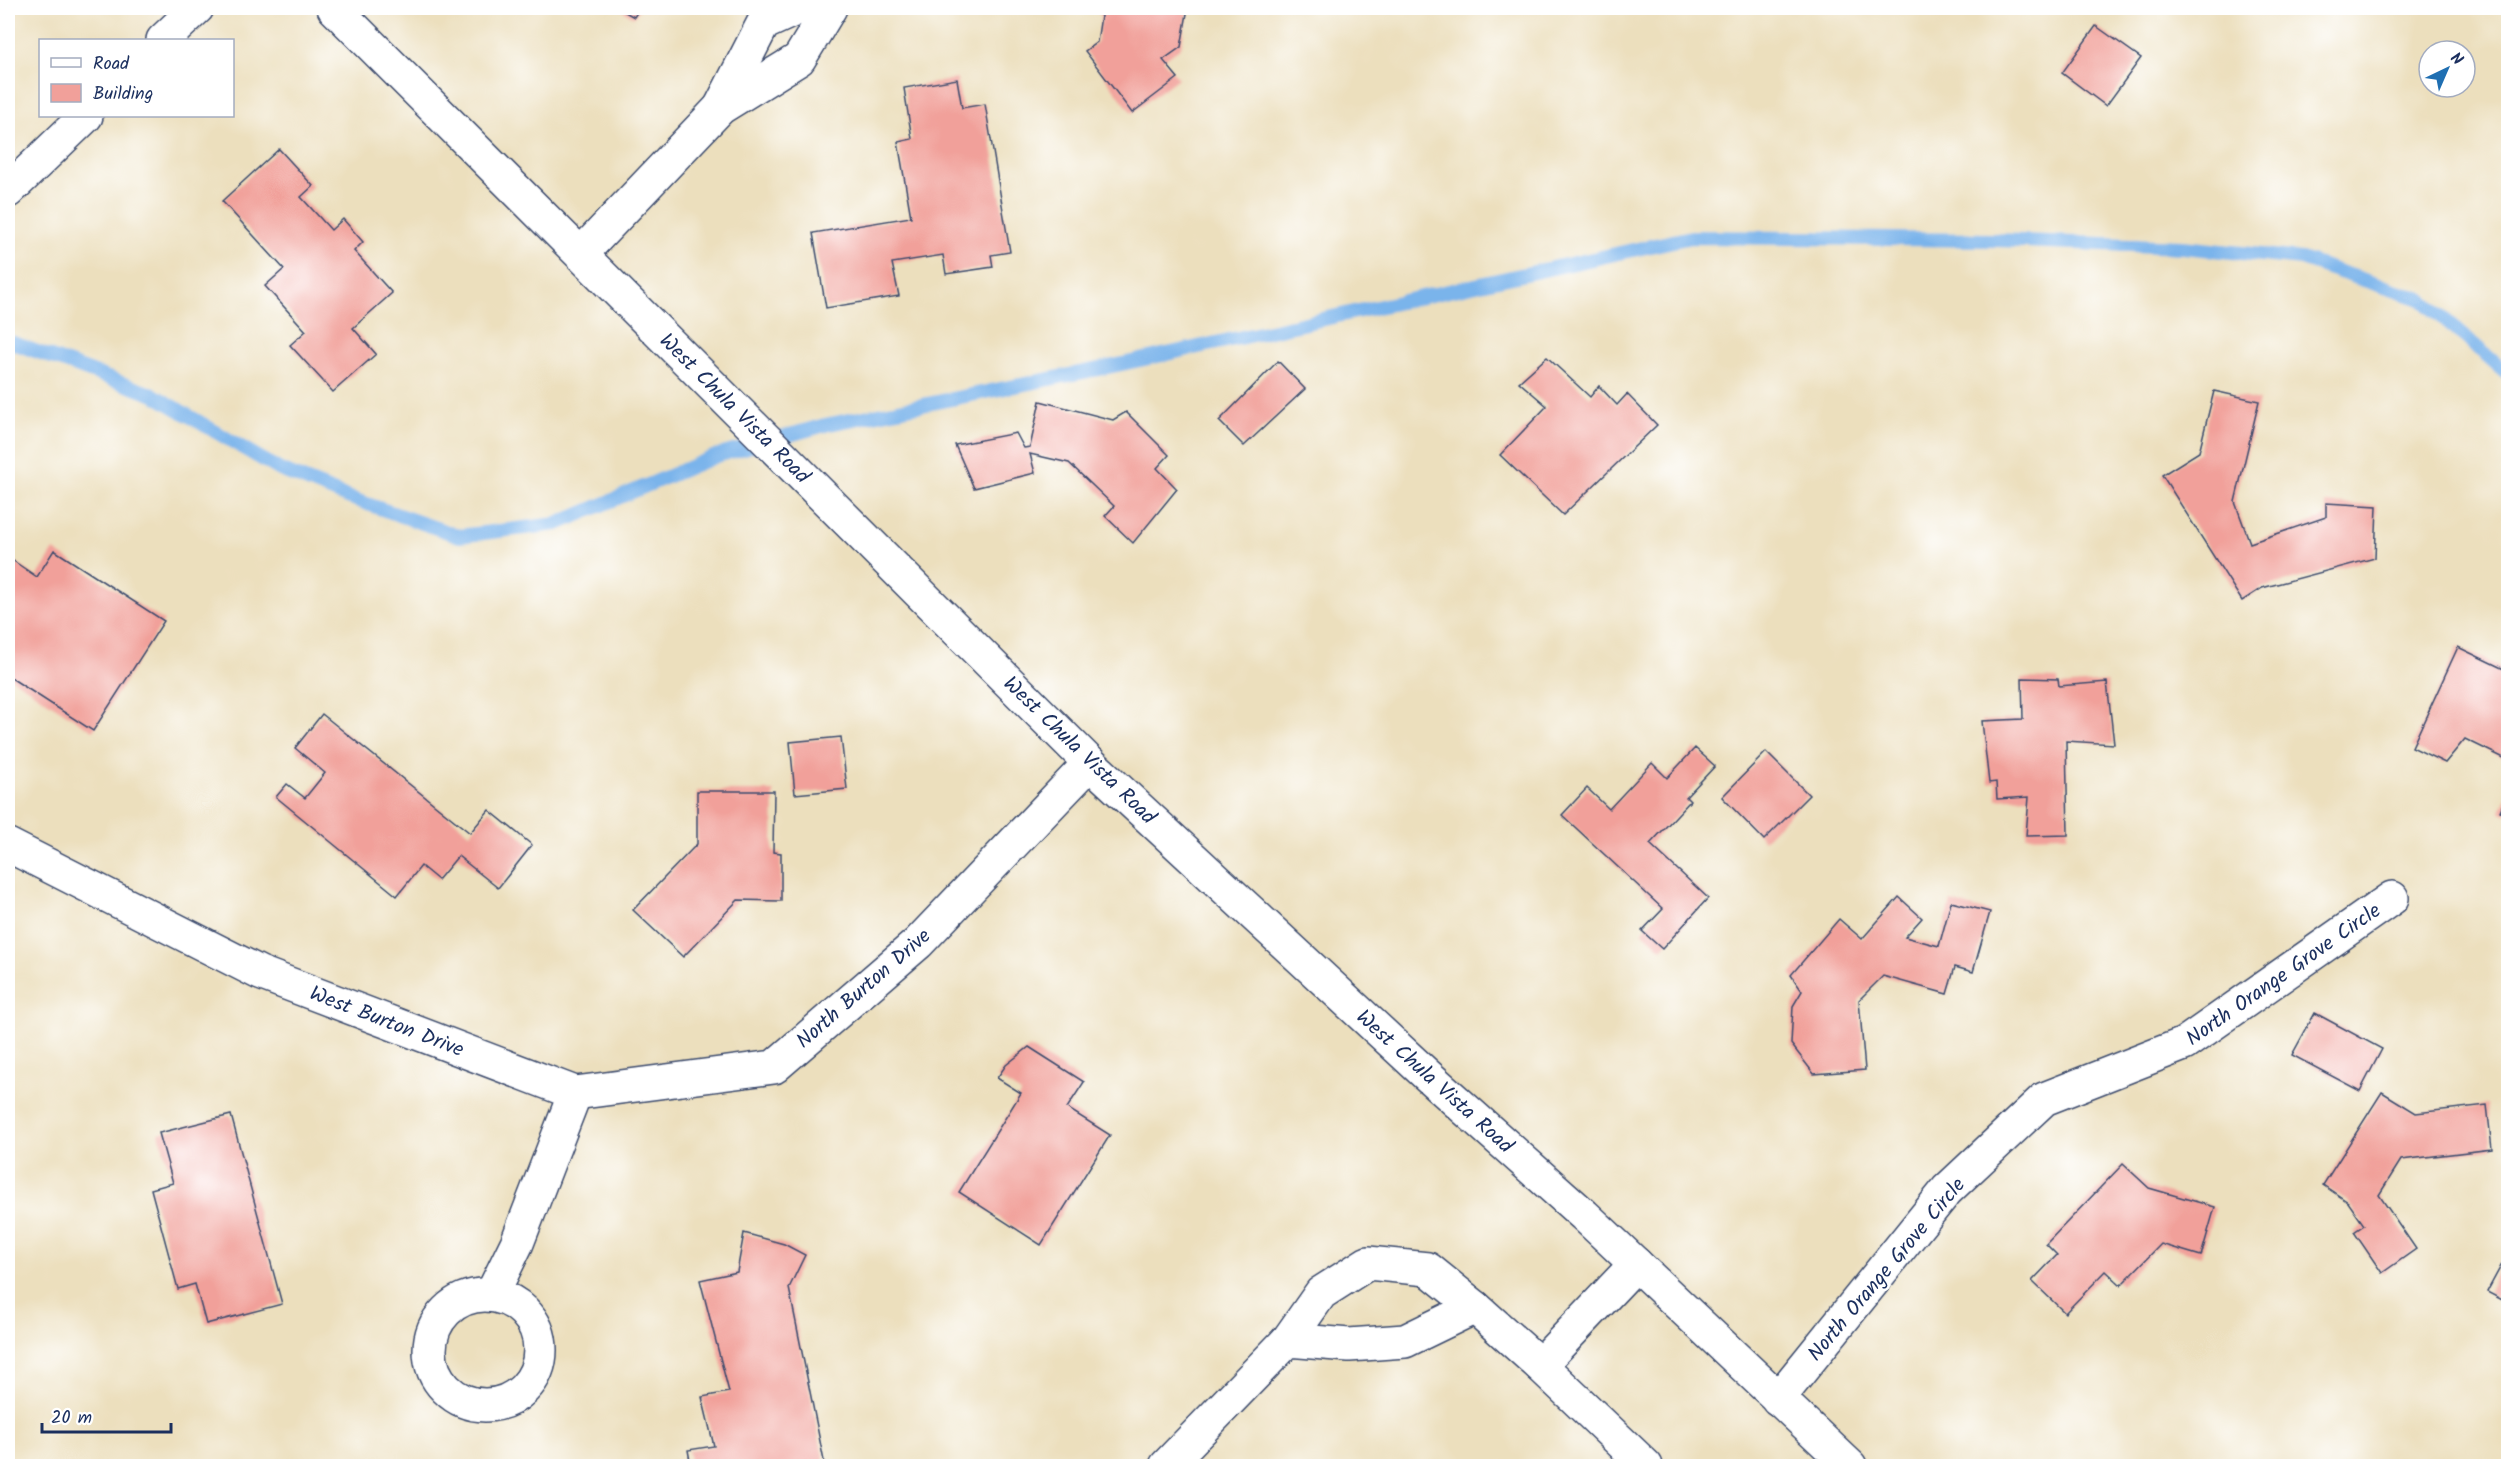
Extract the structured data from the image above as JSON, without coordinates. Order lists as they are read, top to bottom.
{
  "streets": {
    "street": [
      "West Chula Vista Road",
      "North Orange Grove Circle",
      "North Burton Drive",
      "West Burton Drive"
    ]
  },
  "crossings": [
    ["West Chula Vista Road", "North Orange Grove Circle"],
    ["West Chula Vista Road", "North Burton Drive"],
    ["North Burton Drive", "West Burton Drive"]
  ],
  "legend": ["Road", "Building"],
  "scale_bar": "20 m",
  "north": "top right"
}
